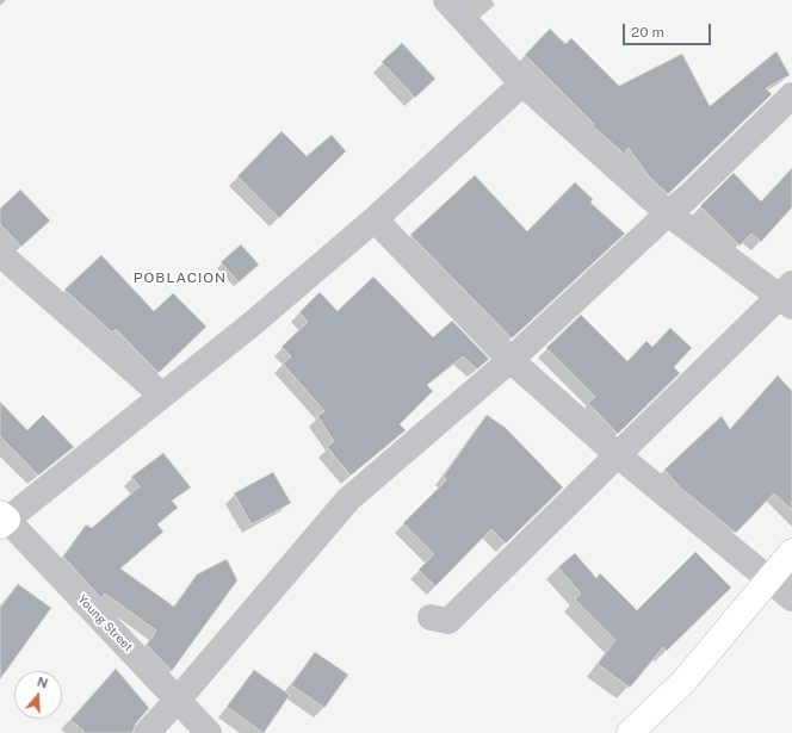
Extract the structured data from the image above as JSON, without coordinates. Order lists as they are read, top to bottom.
{
  "streets": {
    "street": ["Young Street"]
  },
  "districts": ["POBLACION"],
  "scale_bar": "20 m",
  "north": "top"
}
